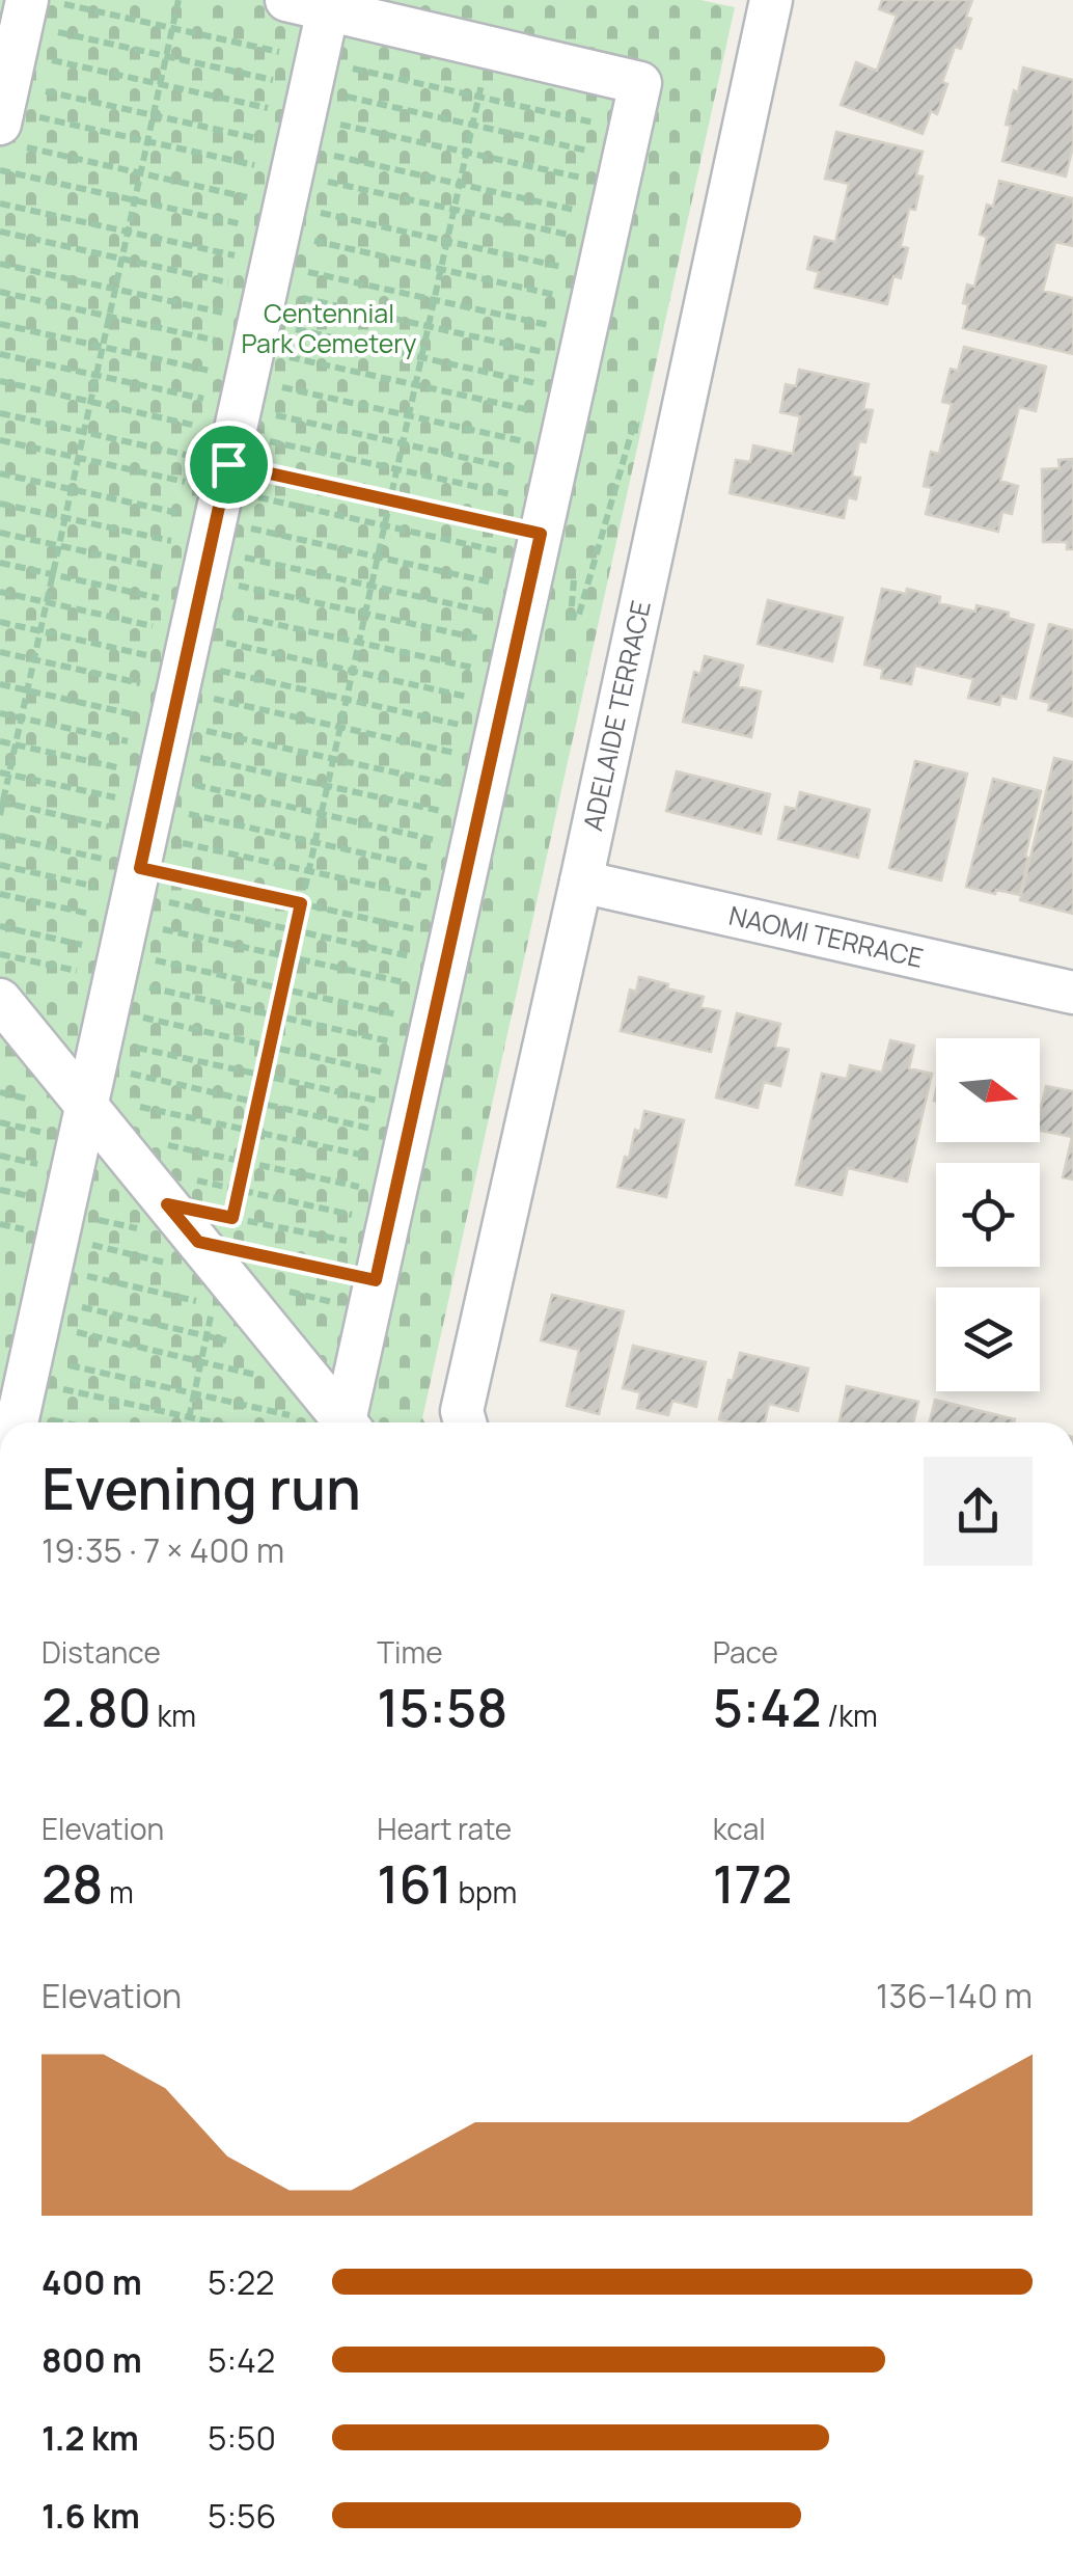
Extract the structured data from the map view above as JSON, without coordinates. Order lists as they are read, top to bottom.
{
  "streets": {
    "street": ["ADELAIDE TERRACE", "NAOMI TERRACE"]
  },
  "crossings": [
    ["ADELAIDE TERRACE", "NAOMI TERRACE"]
  ],
  "parks": ["Centennial Park Cemetery"],
  "north": "right",
  "page": {
    "heading": ["Evening run", "19:35 · 7 × 400 m"],
    "stats": [
      ["Distance", "2.80 km"],
      ["Time", "15:58"],
      ["Pace", "5:42 /km"],
      ["Elevation", "28 m"],
      ["Heart rate", "161 bpm"],
      ["kcal", "172"]
    ],
    "chart": ["Elevation", "136–140 m"],
    "list": [
      {
        "name": "400 m",
        "note": "5:22"
      },
      {
        "name": "800 m",
        "note": "5:42"
      },
      {
        "name": "1.2 km",
        "note": "5:50"
      },
      {
        "name": "1.6 km",
        "note": "5:56"
      }
    ]
  }
}
